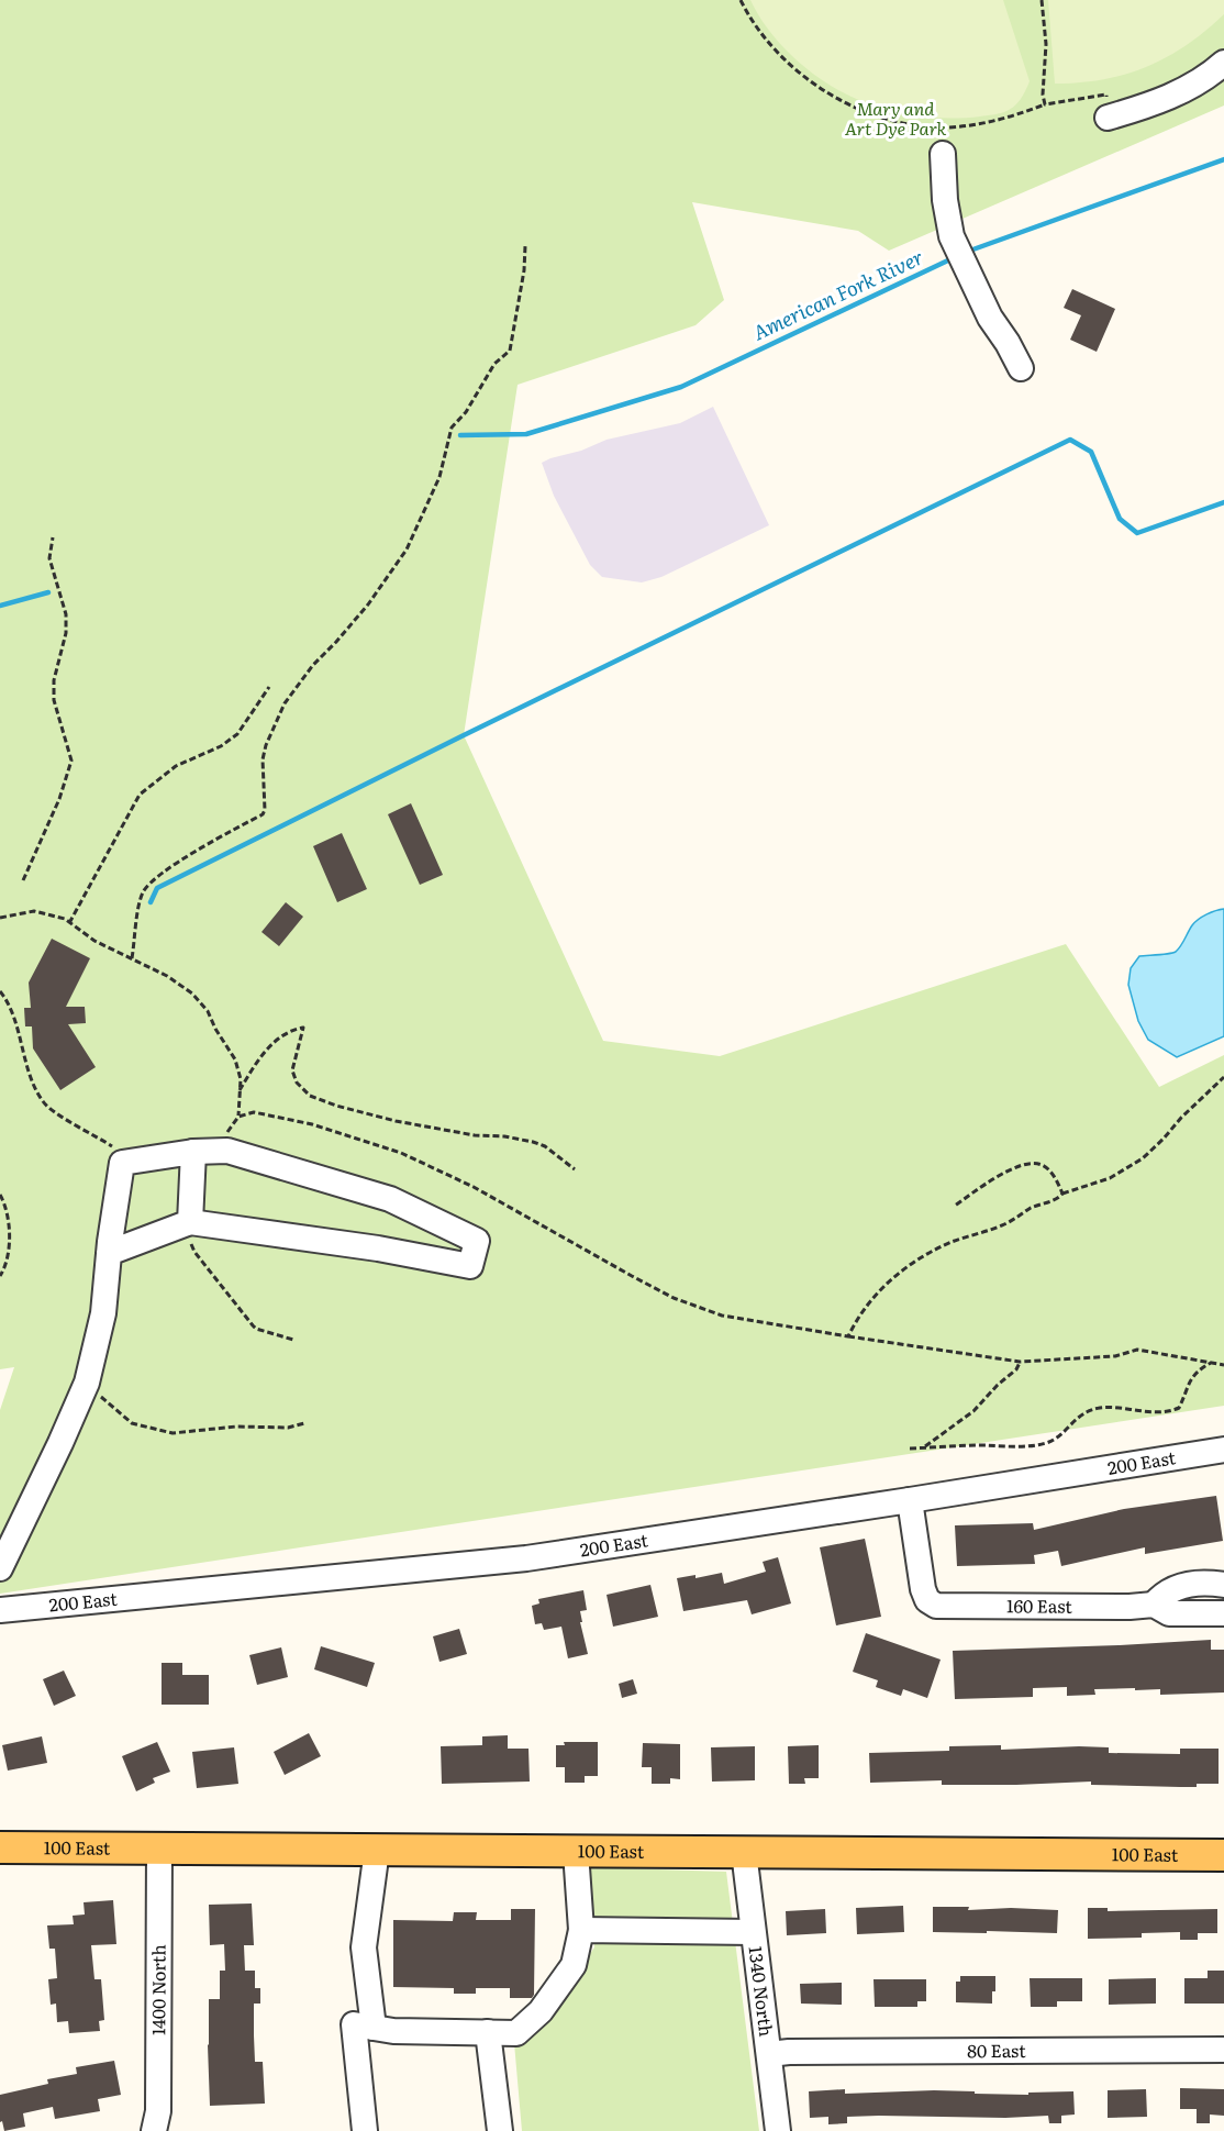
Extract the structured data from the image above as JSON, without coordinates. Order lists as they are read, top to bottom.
{
  "streets": {
    "main road": ["100 East"],
    "street": [
      "200 East",
      "160 East",
      "1400 North",
      "1340 North",
      "80 East"
    ]
  },
  "crossings": [
    ["200 East", "160 East"],
    ["100 East", "1400 North"],
    ["100 East", "1340 North"],
    ["1340 North", "80 East"]
  ],
  "water": ["American Fork River"],
  "parks": ["Mary and Art Dye Park"]
}
